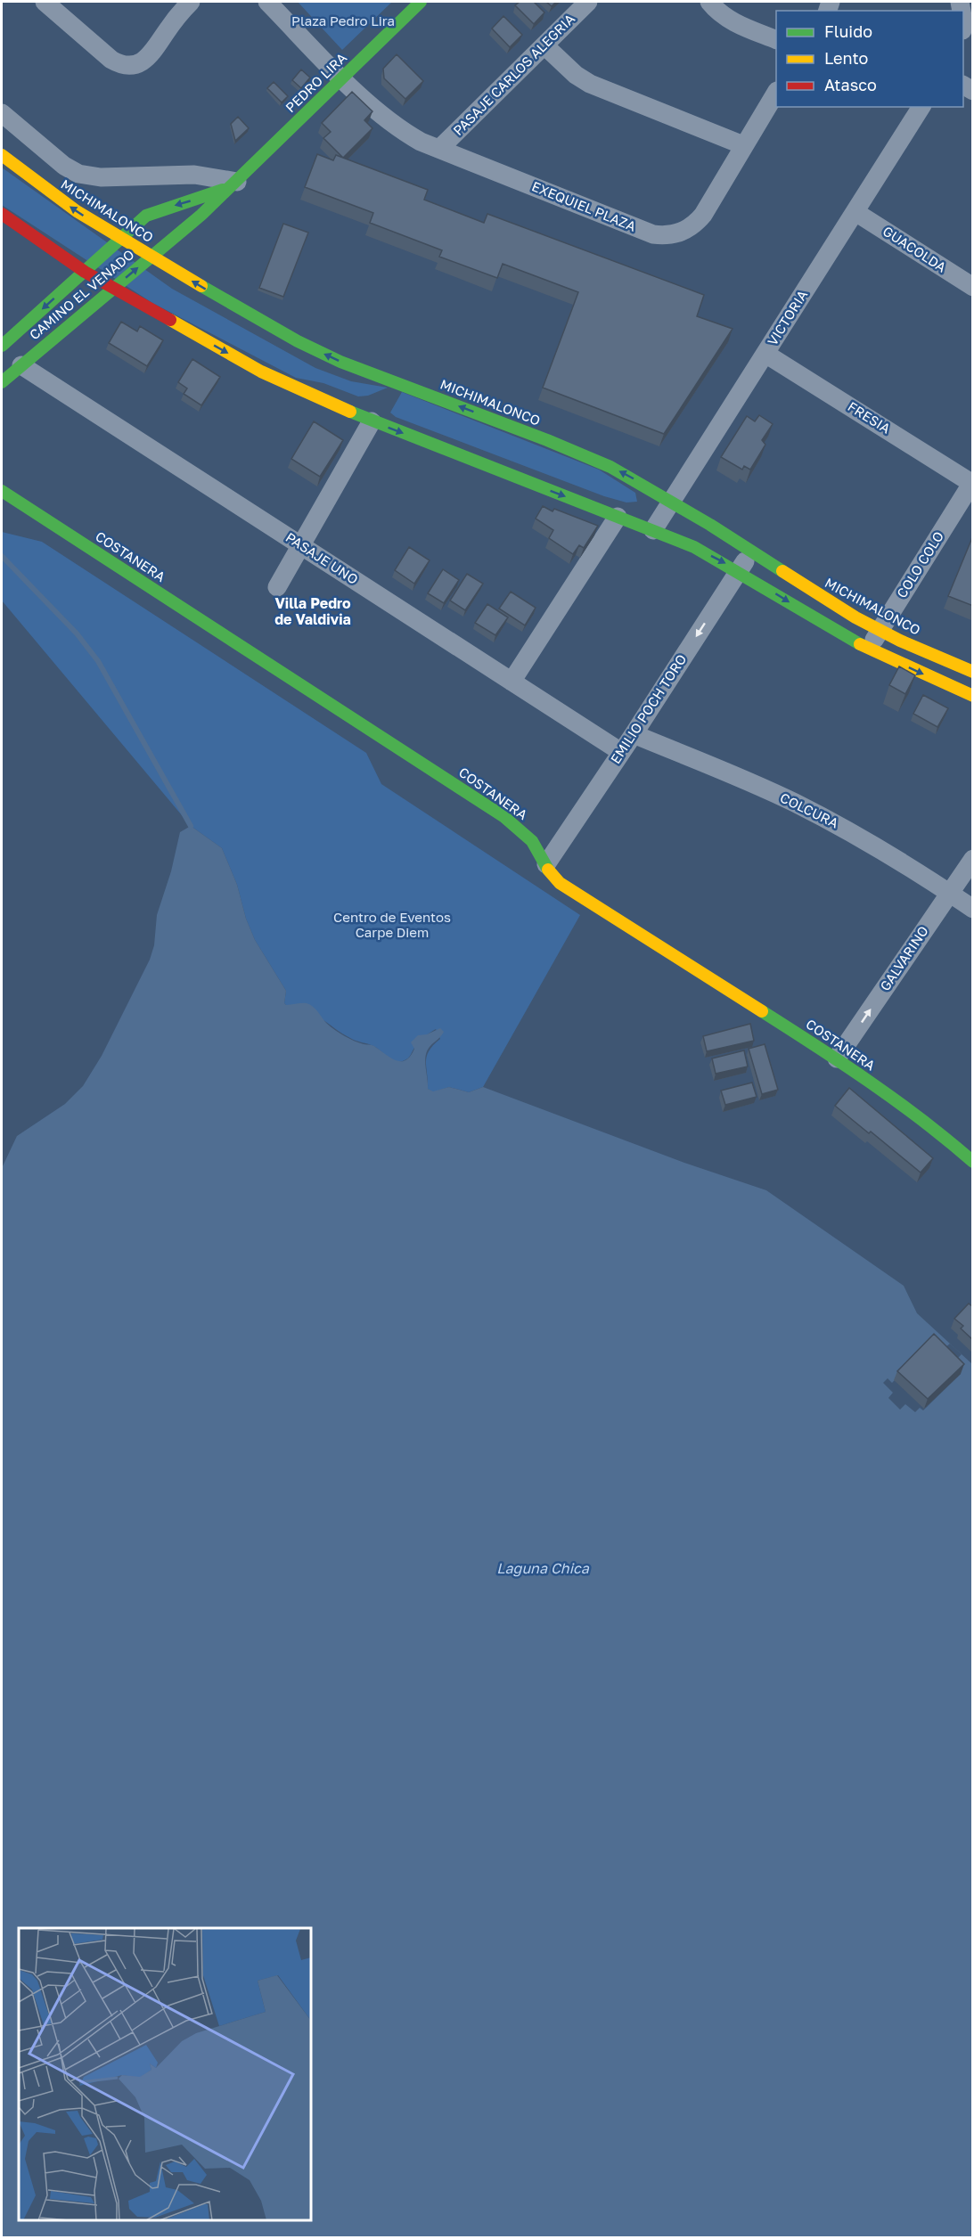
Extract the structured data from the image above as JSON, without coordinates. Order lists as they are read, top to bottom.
{
  "streets": {
    "main road": [
      "PEDRO LIRA",
      "MICHIMALONCO",
      "CAMINO EL VENADO",
      "COSTANERA"
    ],
    "street": [
      "PASAJE CARLOS ALEGRIA",
      "EXEQUIEL PLAZA",
      "GUACOLDA",
      "VICTORIA",
      "FRESIA",
      "PASAJE UNO",
      "COLO COLO",
      "EMILIO POCH TORO",
      "COLCURA",
      "GALVARINO"
    ]
  },
  "crossings": [
    ["PASAJE CARLOS ALEGRIA", "EXEQUIEL PLAZA"],
    ["PEDRO LIRA", "EXEQUIEL PLAZA"],
    ["PEDRO LIRA", "CAMINO EL VENADO"],
    ["MICHIMALONCO", "CAMINO EL VENADO"],
    ["MICHIMALONCO", "VICTORIA"],
    ["MICHIMALONCO", "COLO COLO"],
    ["MICHIMALONCO", "EMILIO POCH TORO"],
    ["GUACOLDA", "VICTORIA"],
    ["CAMINO EL VENADO", "PASAJE UNO"],
    ["VICTORIA", "FRESIA"],
    ["FRESIA", "COLO COLO"],
    ["COSTANERA", "EMILIO POCH TORO"],
    ["COSTANERA", "GALVARINO"],
    ["PASAJE UNO", "EMILIO POCH TORO"],
    ["EMILIO POCH TORO", "COLCURA"],
    ["COLCURA", "GALVARINO"]
  ],
  "one_way": ["GALVARINO"],
  "districts": ["Villa Pedro de Valdivia"],
  "water": ["Laguna Chica"],
  "parks": ["Plaza Pedro Lira", "Centro de Eventos Carpe Diem"],
  "legend": ["Fluido", "Lento", "Atasco"]
}
